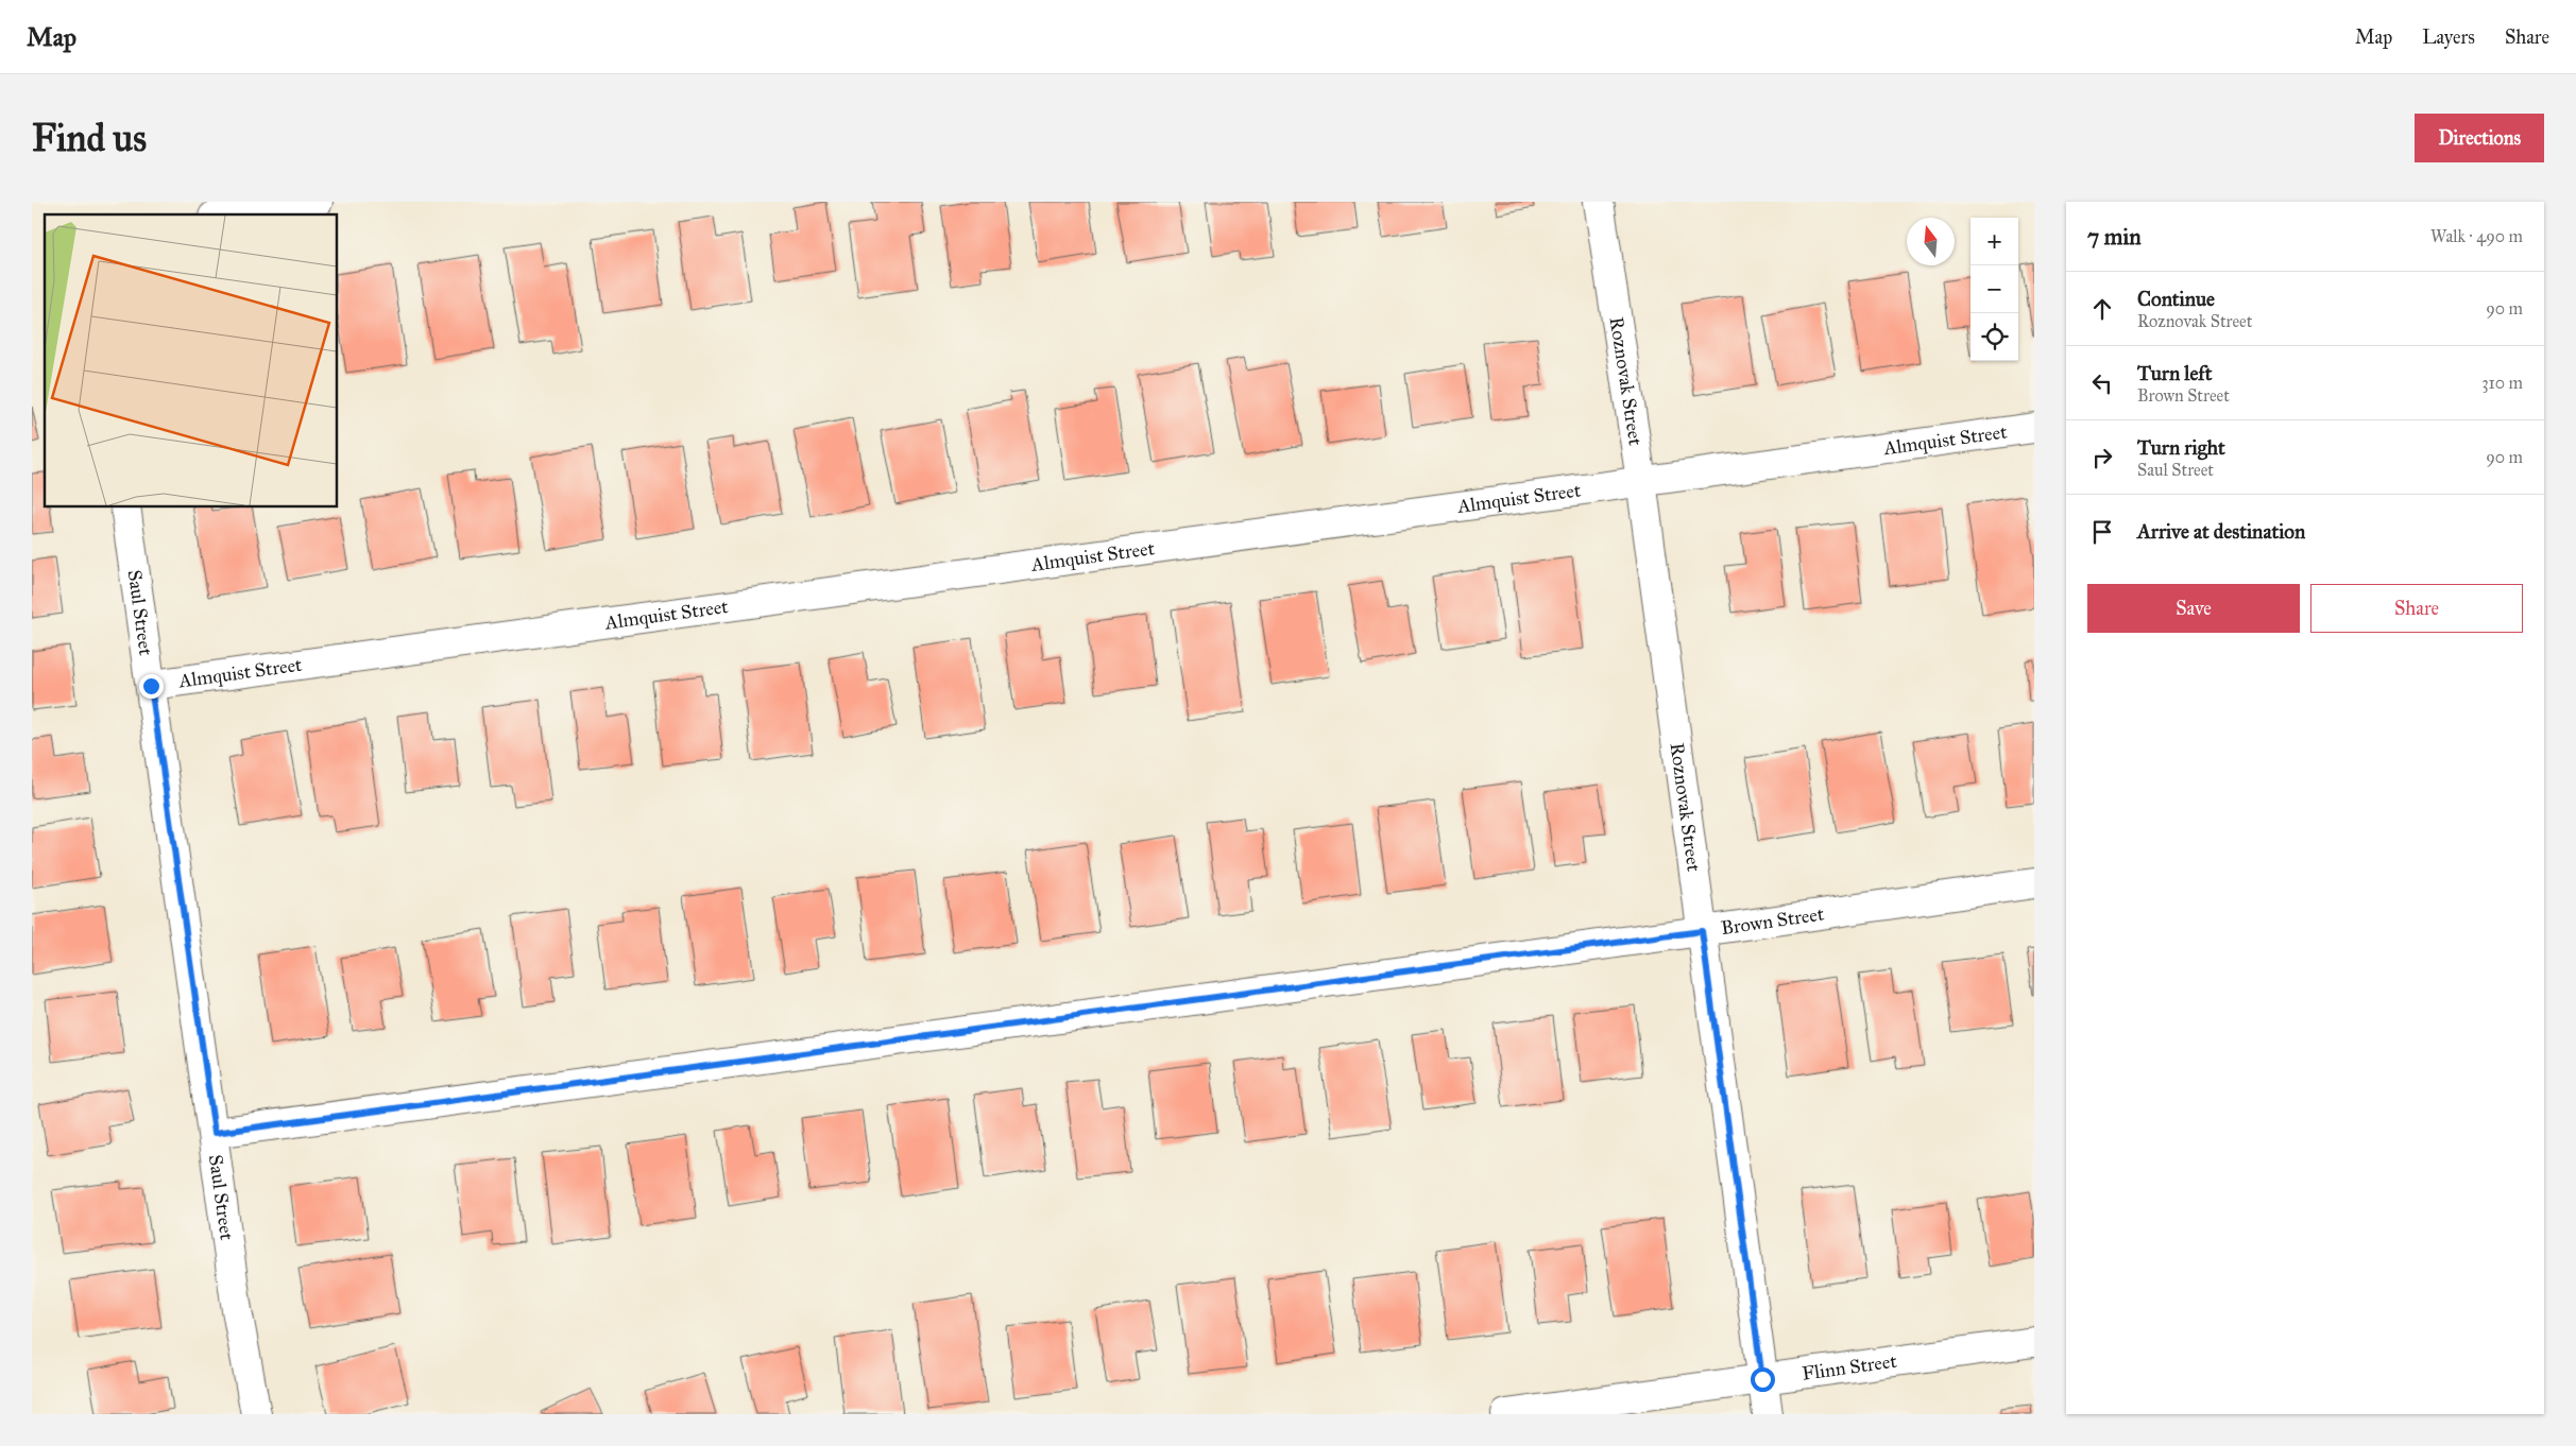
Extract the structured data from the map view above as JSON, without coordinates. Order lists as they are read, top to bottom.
{
  "streets": {
    "street": [
      "Roznovak Street",
      "Almquist Street",
      "Saul Street",
      "Brown Street",
      "Flinn Street"
    ]
  },
  "crossings": [
    ["Roznovak Street", "Almquist Street"],
    ["Roznovak Street", "Brown Street"],
    ["Roznovak Street", "Flinn Street"],
    ["Almquist Street", "Saul Street"],
    ["Saul Street", "Brown Street"]
  ],
  "north": "top",
  "page": {
    "header": "Map",
    "nav": ["Map", "Layers", "Share"],
    "buttons": [
      "Directions",
      ["Save", "Share"]
    ],
    "title": "Find us",
    "heading": ["7 min", "Walk · 490 m"],
    "map_buttons": ["+", "−"],
    "list": [
      ["Continue", "Roznovak Street", "90 m"],
      ["Turn left", "Brown Street", "310 m"],
      ["Turn right", "Saul Street", "90 m"],
      "Arrive at destination"
    ]
  }
}
